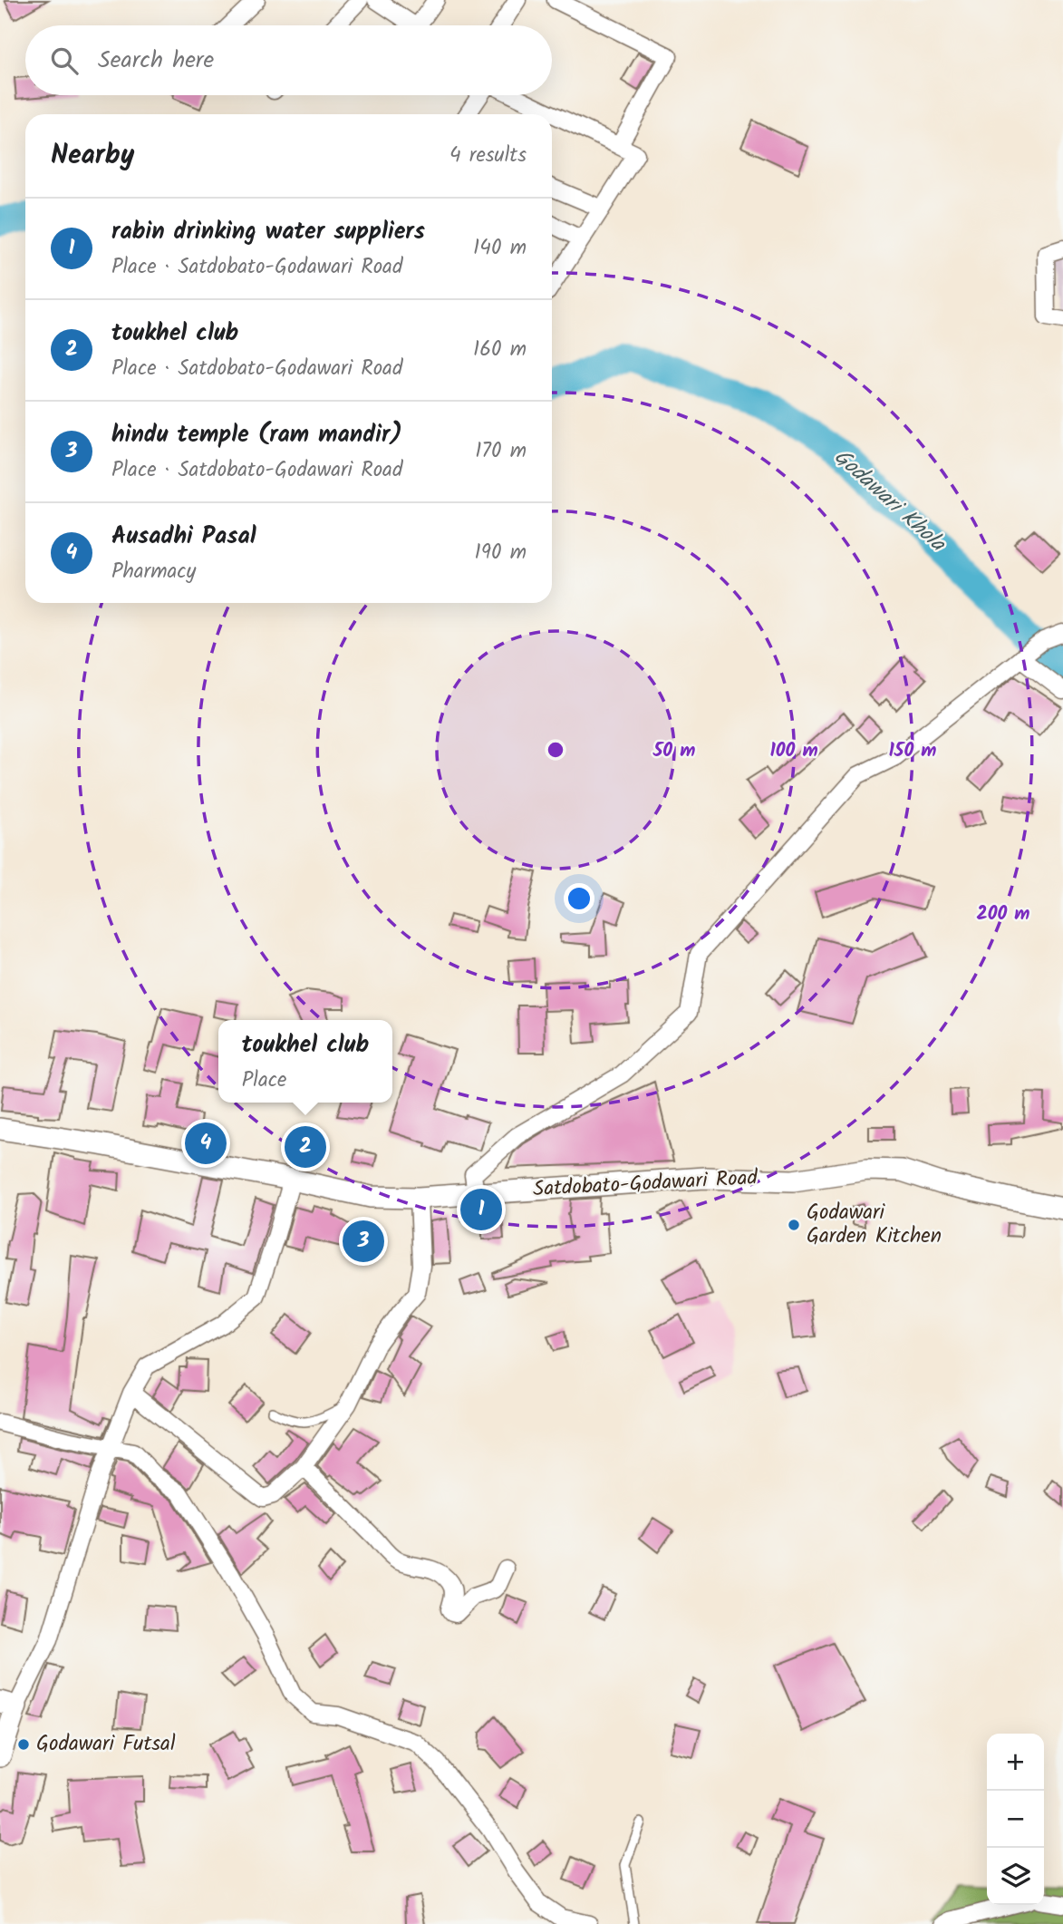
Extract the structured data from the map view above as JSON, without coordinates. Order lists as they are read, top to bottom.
{
  "streets": {
    "street": ["Satdobato-Godawari Road"]
  },
  "water": ["Godawari Khola"],
  "places": ["Godawari Garden Kitchen", "Godawari Futsal"],
  "page": {
    "search": "Search here",
    "heading": ["Nearby", "4 results"],
    "list": [
      {
        "mark": "1",
        "name": "rabin drinking water suppliers",
        "note": "Place · Satdobato-Godawari Road",
        "value": "140 m"
      },
      {
        "mark": "2",
        "name": "toukhel club",
        "note": "Place · Satdobato-Godawari Road",
        "value": "160 m"
      },
      {
        "mark": "3",
        "name": "hindu temple (ram mandir)",
        "note": "Place · Satdobato-Godawari Road",
        "value": "170 m"
      },
      {
        "mark": "4",
        "name": "Ausadhi Pasal",
        "note": "Pharmacy",
        "value": "190 m"
      }
    ],
    "popup": ["toukhel club", "Place"],
    "pins": [
      "4",
      "2",
      "1",
      "3"
    ],
    "map_buttons": ["+", "−"]
  },
  "rings": [
    "50 m",
    "100 m",
    "150 m",
    "200 m"
  ]
}
